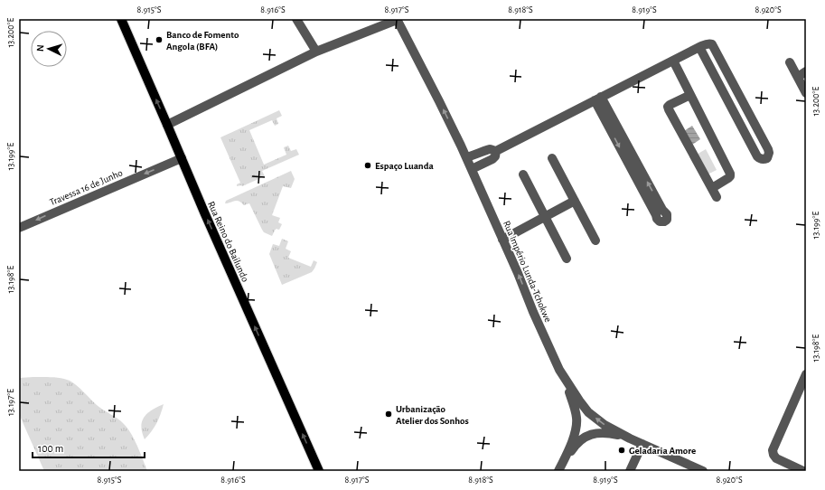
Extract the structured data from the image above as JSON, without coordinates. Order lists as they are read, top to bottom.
{
  "streets": {
    "main road": ["Rua Reino do Bailundo"],
    "street": ["Travessa 16 de Junho", "Rua Império Lunda-Tchokwe"]
  },
  "crossings": [
    ["Travessa 16 de Junho", "Rua Reino do Bailundo"]
  ],
  "one_way": ["Travessa 16 de Junho", "Rua Reino do Bailundo", "Rua Império Lunda-Tchokwe"],
  "places": [
    "Banco de Fomento Angola (BFA)",
    "Espaço Luanda",
    "Urbanização Atelier dos Sonhos",
    "Geladaria Amore"
  ],
  "scale_bar": "100 m",
  "north": "left",
  "coordinates": [
    "8.915°S",
    "8.916°S",
    "8.917°S",
    "8.918°S",
    "8.919°S",
    "8.920°S",
    "13.200°E",
    "13.199°E",
    "13.198°E",
    "13.197°E"
  ]
}
